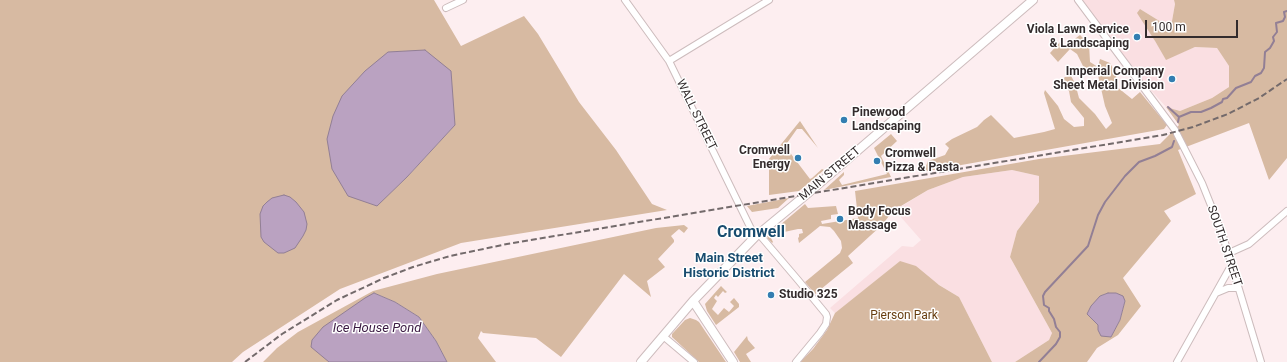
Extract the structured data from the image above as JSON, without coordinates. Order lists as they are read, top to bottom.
{
  "streets": {
    "main road": ["MAIN STREET"],
    "street": ["WALL STREET", "SOUTH STREET"]
  },
  "crossings": [
    ["WALL STREET", "MAIN STREET"]
  ],
  "districts": ["Cromwell", "Main Street Historic District"],
  "water": ["Ice House Pond"],
  "parks": ["Pierson Park"],
  "places": [
    "Viola Lawn Service & Landscaping",
    "Imperial Company Sheet Metal Division",
    "Pinewood Landscaping",
    "Cromwell Energy",
    "Cromwell Pizza & Pasta",
    "Body Focus Massage",
    "Studio 325"
  ],
  "scale_bar": "100 m"
}
